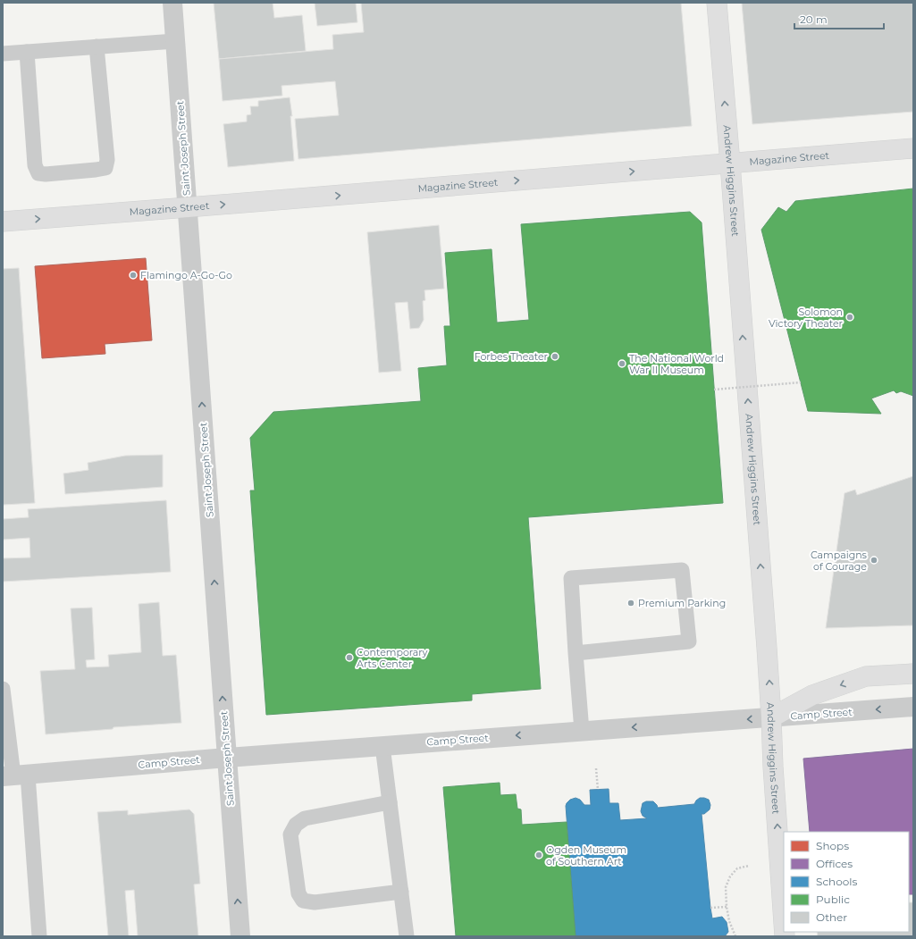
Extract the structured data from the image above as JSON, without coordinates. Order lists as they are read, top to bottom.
{
  "streets": {
    "main road": ["Magazine Street", "Andrew Higgins Street"],
    "street": ["Saint Joseph Street", "Camp Street"]
  },
  "crossings": [
    ["Saint Joseph Street", "Magazine Street"],
    ["Saint Joseph Street", "Camp Street"],
    ["Magazine Street", "Andrew Higgins Street"],
    ["Andrew Higgins Street", "Camp Street"]
  ],
  "one_way": [
    "Saint Joseph Street",
    "Magazine Street",
    "Andrew Higgins Street",
    "Camp Street"
  ],
  "places": [
    "Flamingo A-Go-Go",
    "Solomon Victory Theater",
    "Forbes Theater",
    "The National World War II Museum",
    "Campaigns of Courage",
    "Premium Parking",
    "Contemporary Arts Center",
    "Ogden Museum of Southern Art"
  ],
  "legend": [
    "Shops",
    "Offices",
    "Schools",
    "Public",
    "Other"
  ],
  "scale_bar": "20 m"
}
